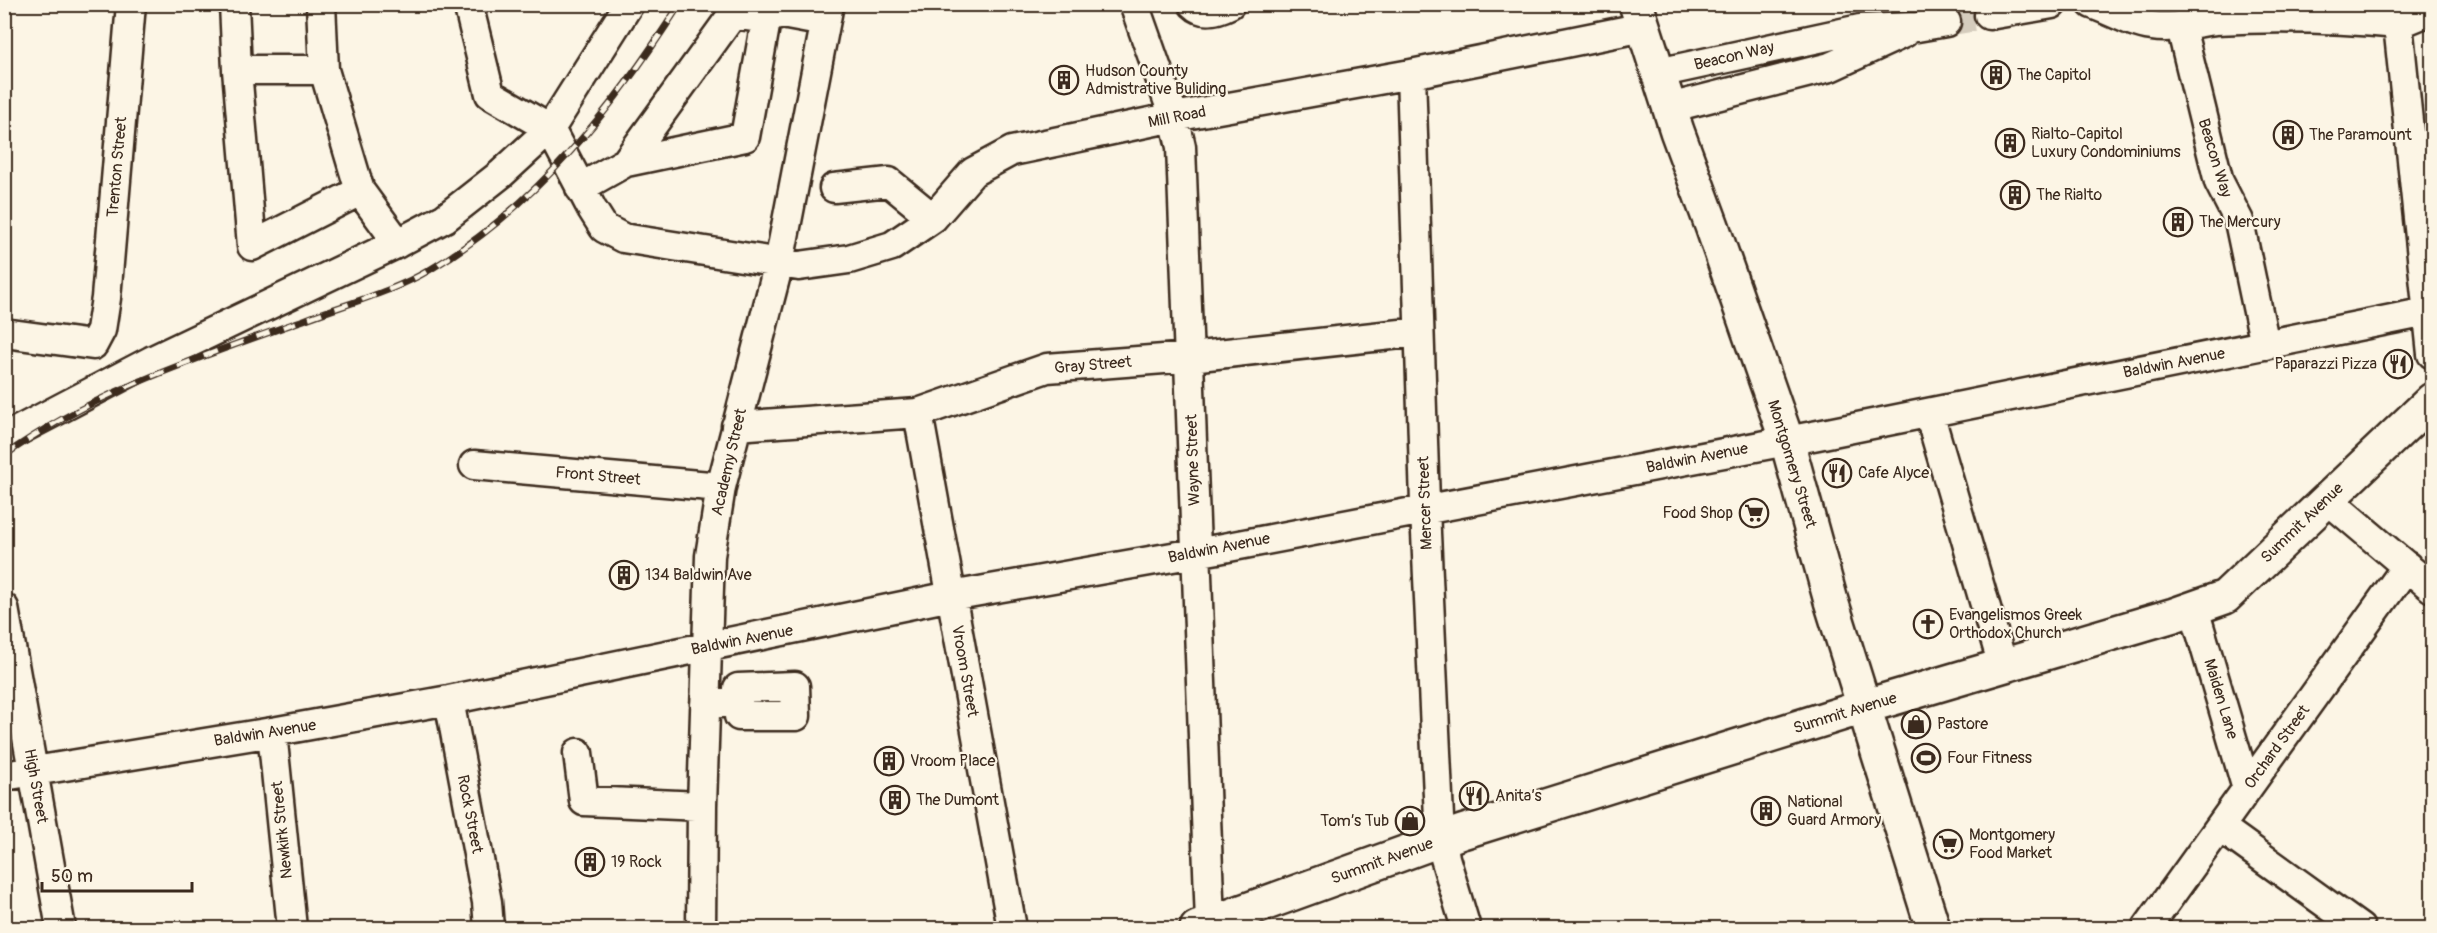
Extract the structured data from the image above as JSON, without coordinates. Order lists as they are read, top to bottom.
{
  "streets": {
    "main road": ["Montgomery Street", "Summit Avenue"],
    "street": [
      "Beacon Way",
      "Mill Road",
      "Trenton Street",
      "Baldwin Avenue",
      "Gray Street",
      "Wayne Street",
      "Academy Street",
      "Front Street",
      "Mercer Street",
      "Vroom Street",
      "Maiden Lane",
      "Orchard Street",
      "High Street",
      "Rock Street",
      "Newkirk Street"
    ]
  },
  "crossings": [
    ["Beacon Way", "Baldwin Avenue"],
    ["Beacon Way", "Montgomery Street"],
    ["Mill Road", "Wayne Street"],
    ["Mill Road", "Academy Street"],
    ["Mill Road", "Montgomery Street"],
    ["Mill Road", "Mercer Street"],
    ["Baldwin Avenue", "Wayne Street"],
    ["Baldwin Avenue", "Academy Street"],
    ["Baldwin Avenue", "Montgomery Street"],
    ["Baldwin Avenue", "Mercer Street"],
    ["Baldwin Avenue", "Vroom Street"],
    ["Baldwin Avenue", "High Street"],
    ["Baldwin Avenue", "Rock Street"],
    ["Baldwin Avenue", "Newkirk Street"],
    ["Gray Street", "Wayne Street"],
    ["Gray Street", "Academy Street"],
    ["Gray Street", "Mercer Street"],
    ["Gray Street", "Vroom Street"],
    ["Wayne Street", "Summit Avenue"],
    ["Academy Street", "Front Street"],
    ["Montgomery Street", "Summit Avenue"],
    ["Mercer Street", "Summit Avenue"],
    ["Summit Avenue", "Maiden Lane"],
    ["Maiden Lane", "Orchard Street"]
  ],
  "places": {
    "building": [
      "The Capitol",
      "Hudson County Admistrative Buliding",
      "The Paramount",
      "Rialto-Capitol Luxury Condominiums",
      "The Rialto",
      "The Mercury",
      "134 Baldwin Ave",
      "Vroom Place",
      "The Dumont",
      "National Guard Armory",
      "19 Rock"
    ],
    "restaurant": ["Paparazzi Pizza", "Cafe Alyce", "Anita’s"],
    "supermarket": ["Food Shop", "Montgomery Food Market"],
    "church": ["Evangelismos Greek Orthodox Church"],
    "shop": ["Pastore", "Tom’s Tub"],
    "sports": ["Four Fitness"]
  },
  "scale_bar": "50 m"
}
